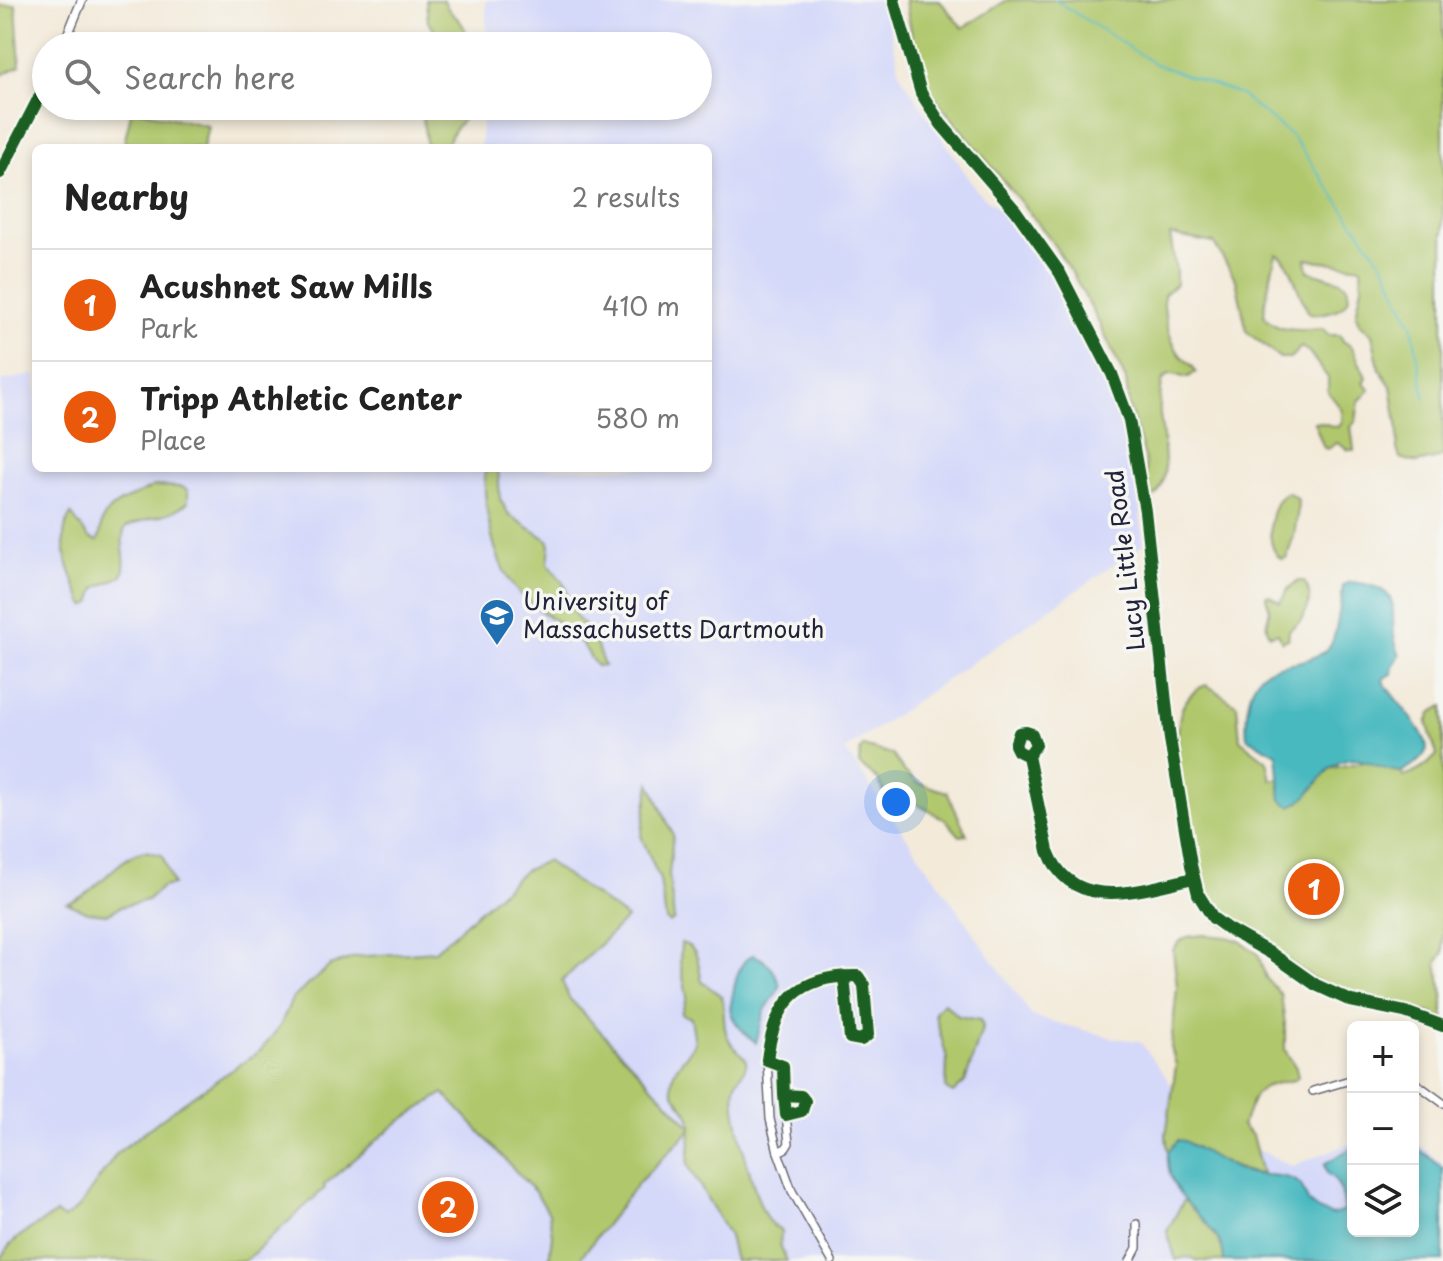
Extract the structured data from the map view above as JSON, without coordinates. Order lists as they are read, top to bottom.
{
  "streets": {
    "street": ["Lucy Little Road"]
  },
  "places": {
    "school or university": ["University of Massachusetts Dartmouth"]
  },
  "page": {
    "search": "Search here",
    "heading": ["Nearby", "2 results"],
    "list": [
      {
        "mark": "1",
        "name": "Acushnet Saw Mills",
        "note": "Park",
        "value": "410 m"
      },
      {
        "mark": "2",
        "name": "Tripp Athletic Center",
        "note": "Place",
        "value": "580 m"
      }
    ],
    "pins": ["1", "2"],
    "map_buttons": ["+", "−"]
  }
}
